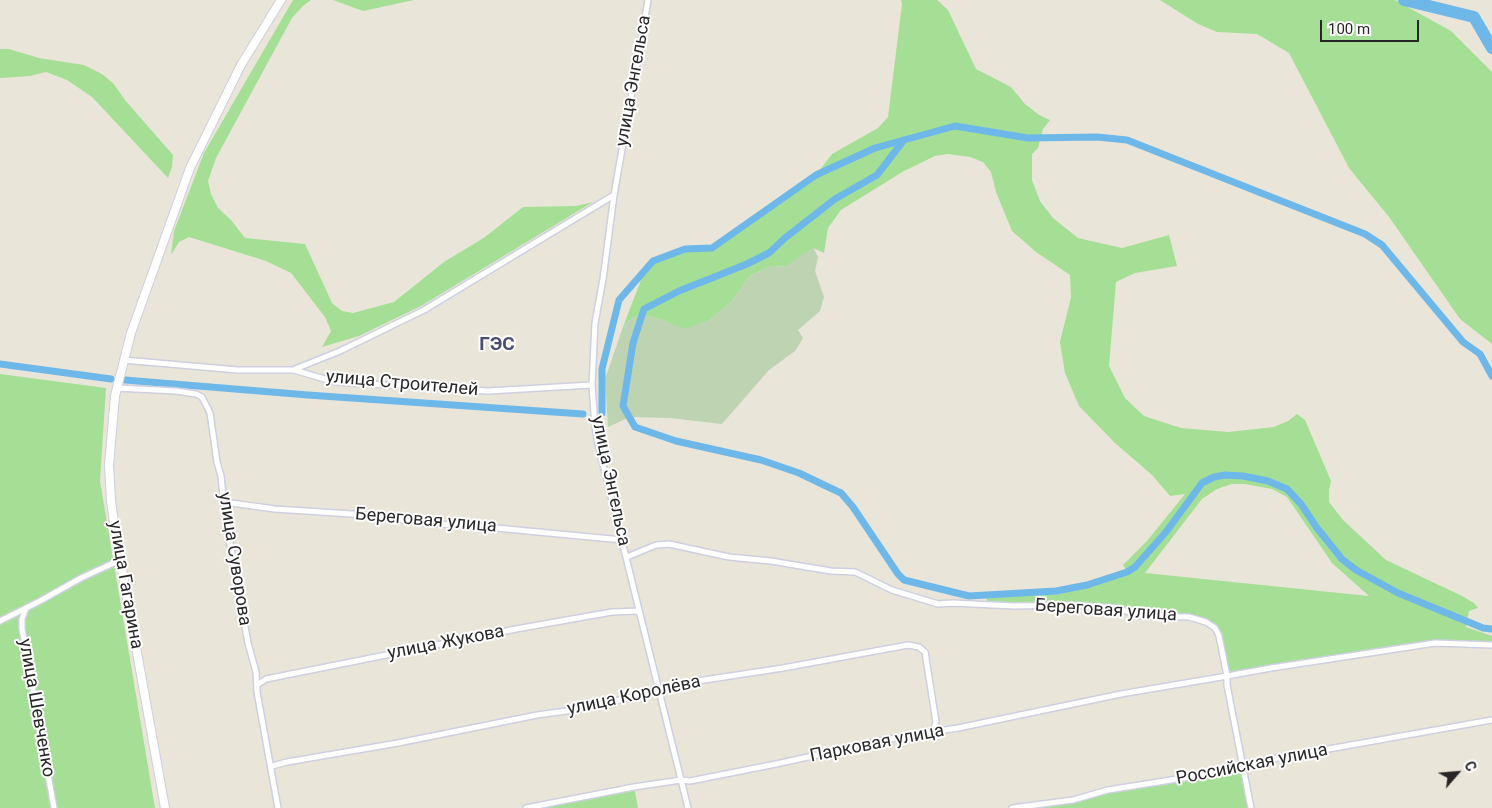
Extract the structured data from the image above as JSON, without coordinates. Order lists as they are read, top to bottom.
{
  "streets": {
    "street": [
      "улица Энгельса",
      "улица Строителей",
      "Береговая улица",
      "улица Суворова",
      "улица Гагарина",
      "улица Жукова",
      "улица Королёва",
      "улица Шевченко",
      "Парковая улица",
      "Российская улица"
    ]
  },
  "crossings": [
    ["улица Энгельса", "улица Строителей"],
    ["улица Энгельса", "Береговая улица"],
    ["улица Энгельса", "улица Жукова"],
    ["улица Энгельса", "улица Королёва"],
    ["улица Энгельса", "Парковая улица"],
    ["улица Строителей", "улица Гагарина"],
    ["Береговая улица", "Парковая улица"],
    ["улица Суворова", "улица Гагарина"],
    ["улица Суворова", "улица Жукова"],
    ["улица Суворова", "улица Королёва"]
  ],
  "districts": ["ГЭС"],
  "scale_bar": "100 m",
  "north": "top right"
}
